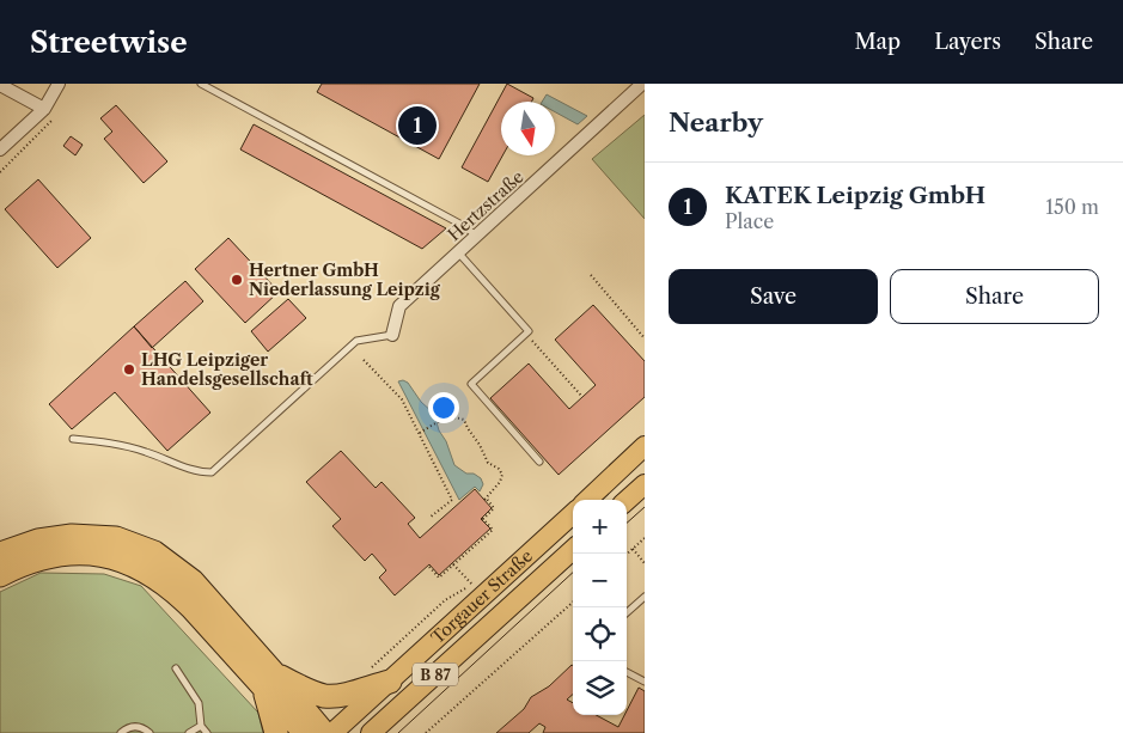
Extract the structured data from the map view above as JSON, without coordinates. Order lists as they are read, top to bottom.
{
  "streets": {
    "main road": ["Torgauer Straße", "B 87"],
    "street": ["Hertzstraße"]
  },
  "places": ["Hertner GmbH Niederlassung Leipzig", "LHG Leipziger Handelsgesellschaft"],
  "north": "bottom",
  "page": {
    "header": "Streetwise",
    "nav": ["Map", "Layers", "Share"],
    "heading": "Nearby",
    "pins": "1",
    "list": [
      {
        "mark": "1",
        "name": "KATEK Leipzig GmbH",
        "note": "Place",
        "value": "150 m"
      }
    ],
    "buttons": ["Save", "Share"],
    "map_buttons": ["+", "−"]
  }
}
